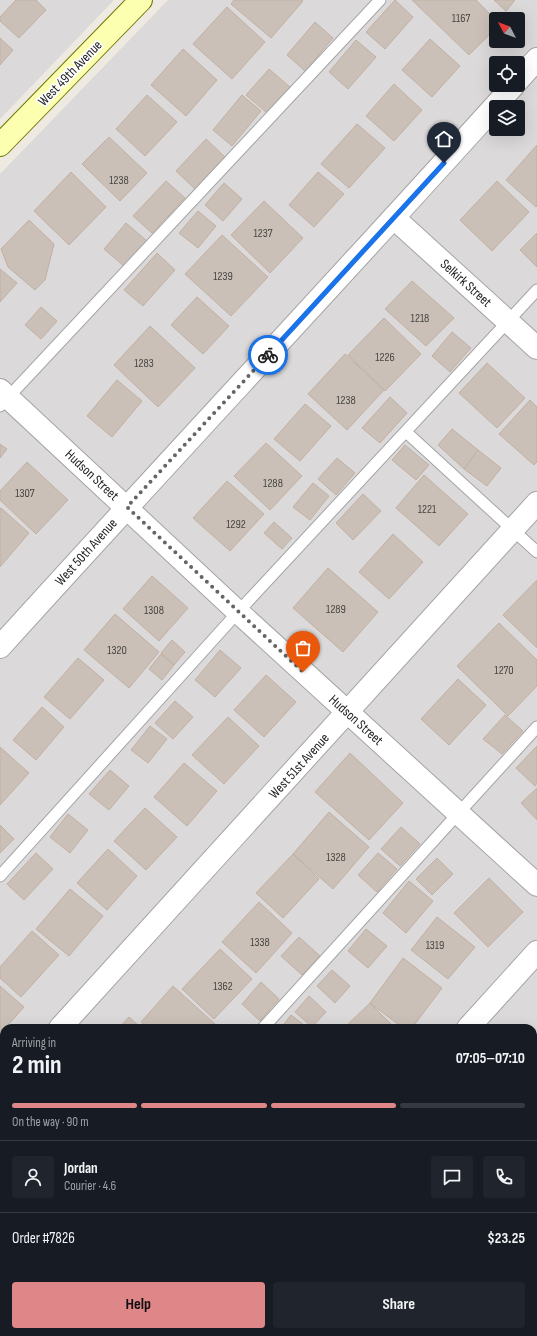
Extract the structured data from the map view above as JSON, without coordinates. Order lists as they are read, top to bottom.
{
  "streets": {
    "street": [
      "West 49th Avenue",
      "Selkirk Street",
      "Hudson Street",
      "West 50th Avenue",
      "West 51st Avenue"
    ]
  },
  "crossings": [
    ["Selkirk Street", "West 50th Avenue"],
    ["Hudson Street", "West 50th Avenue"],
    ["Hudson Street", "West 51st Avenue"]
  ],
  "house_numbers": [
    "1167",
    "1238",
    "1237",
    "1239",
    "1218",
    "1226",
    "1283",
    "1238",
    "1288",
    "1307",
    "1221",
    "1292",
    "1289",
    "1308",
    "1320",
    "1270",
    "1328",
    "1338",
    "1319",
    "1362"
  ],
  "north": "top left",
  "page": {
    "heading": ["2 min", "Arriving in", "07:05–07:10"],
    "panel": [
      "Jordan",
      "Courier · 4.6",
      "Order #7826",
      "$23.25"
    ],
    "bar": "On the way · 90 m",
    "buttons": ["Help", "Share"]
  }
}
